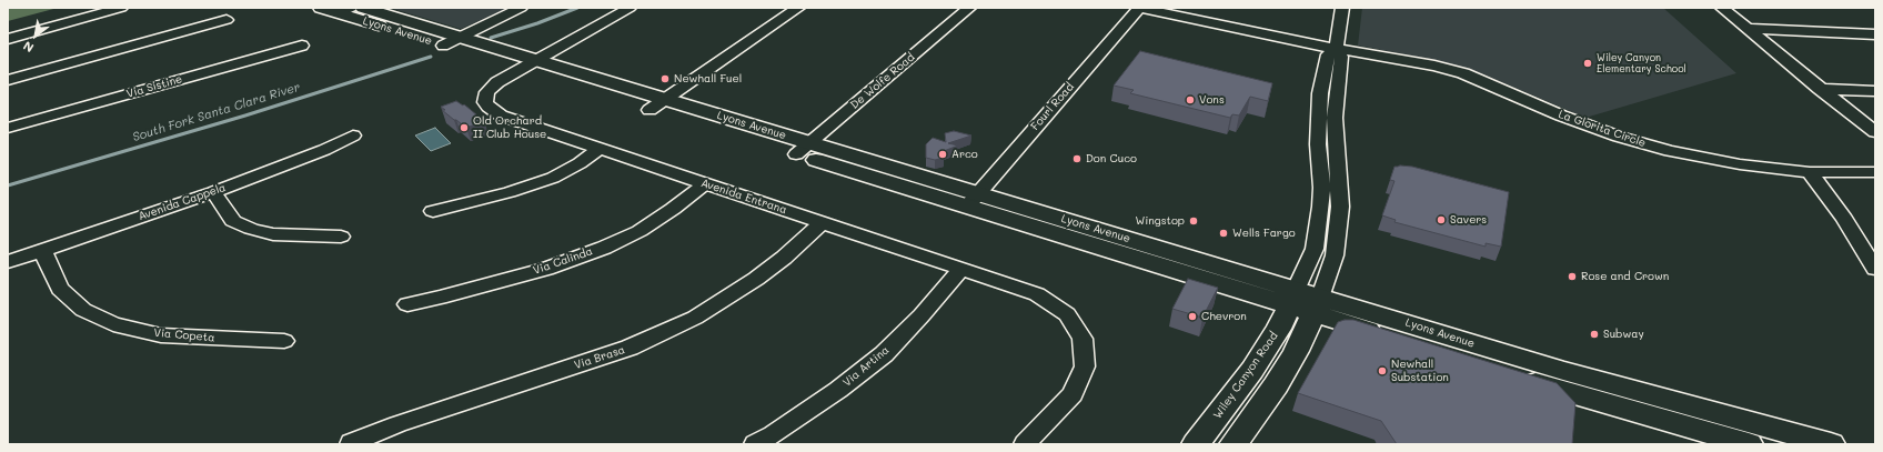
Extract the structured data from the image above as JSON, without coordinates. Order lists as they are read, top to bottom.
{
  "streets": {
    "main road": ["Lyons Avenue", "Wiley Canyon Road"],
    "street": [
      "De Wolfe Road",
      "Via Sistine",
      "Fourl Road",
      "La Glorita Circle",
      "Avenida Entrana",
      "Avenida Cappela",
      "Via Calinda",
      "Via Copeta",
      "Via Brasa",
      "Via Artina"
    ]
  },
  "crossings": [
    ["Lyons Avenue", "De Wolfe Road"],
    ["Lyons Avenue", "Fourl Road"],
    ["Lyons Avenue", "Avenida Entrana"],
    ["Lyons Avenue", "Wiley Canyon Road"],
    ["Fourl Road", "La Glorita Circle"],
    ["La Glorita Circle", "Wiley Canyon Road"],
    ["Avenida Entrana", "Via Calinda"],
    ["Avenida Entrana", "Via Brasa"],
    ["Avenida Entrana", "Via Artina"],
    ["Avenida Cappela", "Via Copeta"]
  ],
  "water": ["South Fork Santa Clara River"],
  "places": [
    "Wiley Canyon Elementary School",
    "Newhall Fuel",
    "Vons",
    "Old Orchard II Club House",
    "Arco",
    "Don Cuco",
    "Savers",
    "Wingstop",
    "Wells Fargo",
    "Rose and Crown",
    "Chevron",
    "Subway",
    "Newhall Substation"
  ],
  "north": "bottom left"
}
